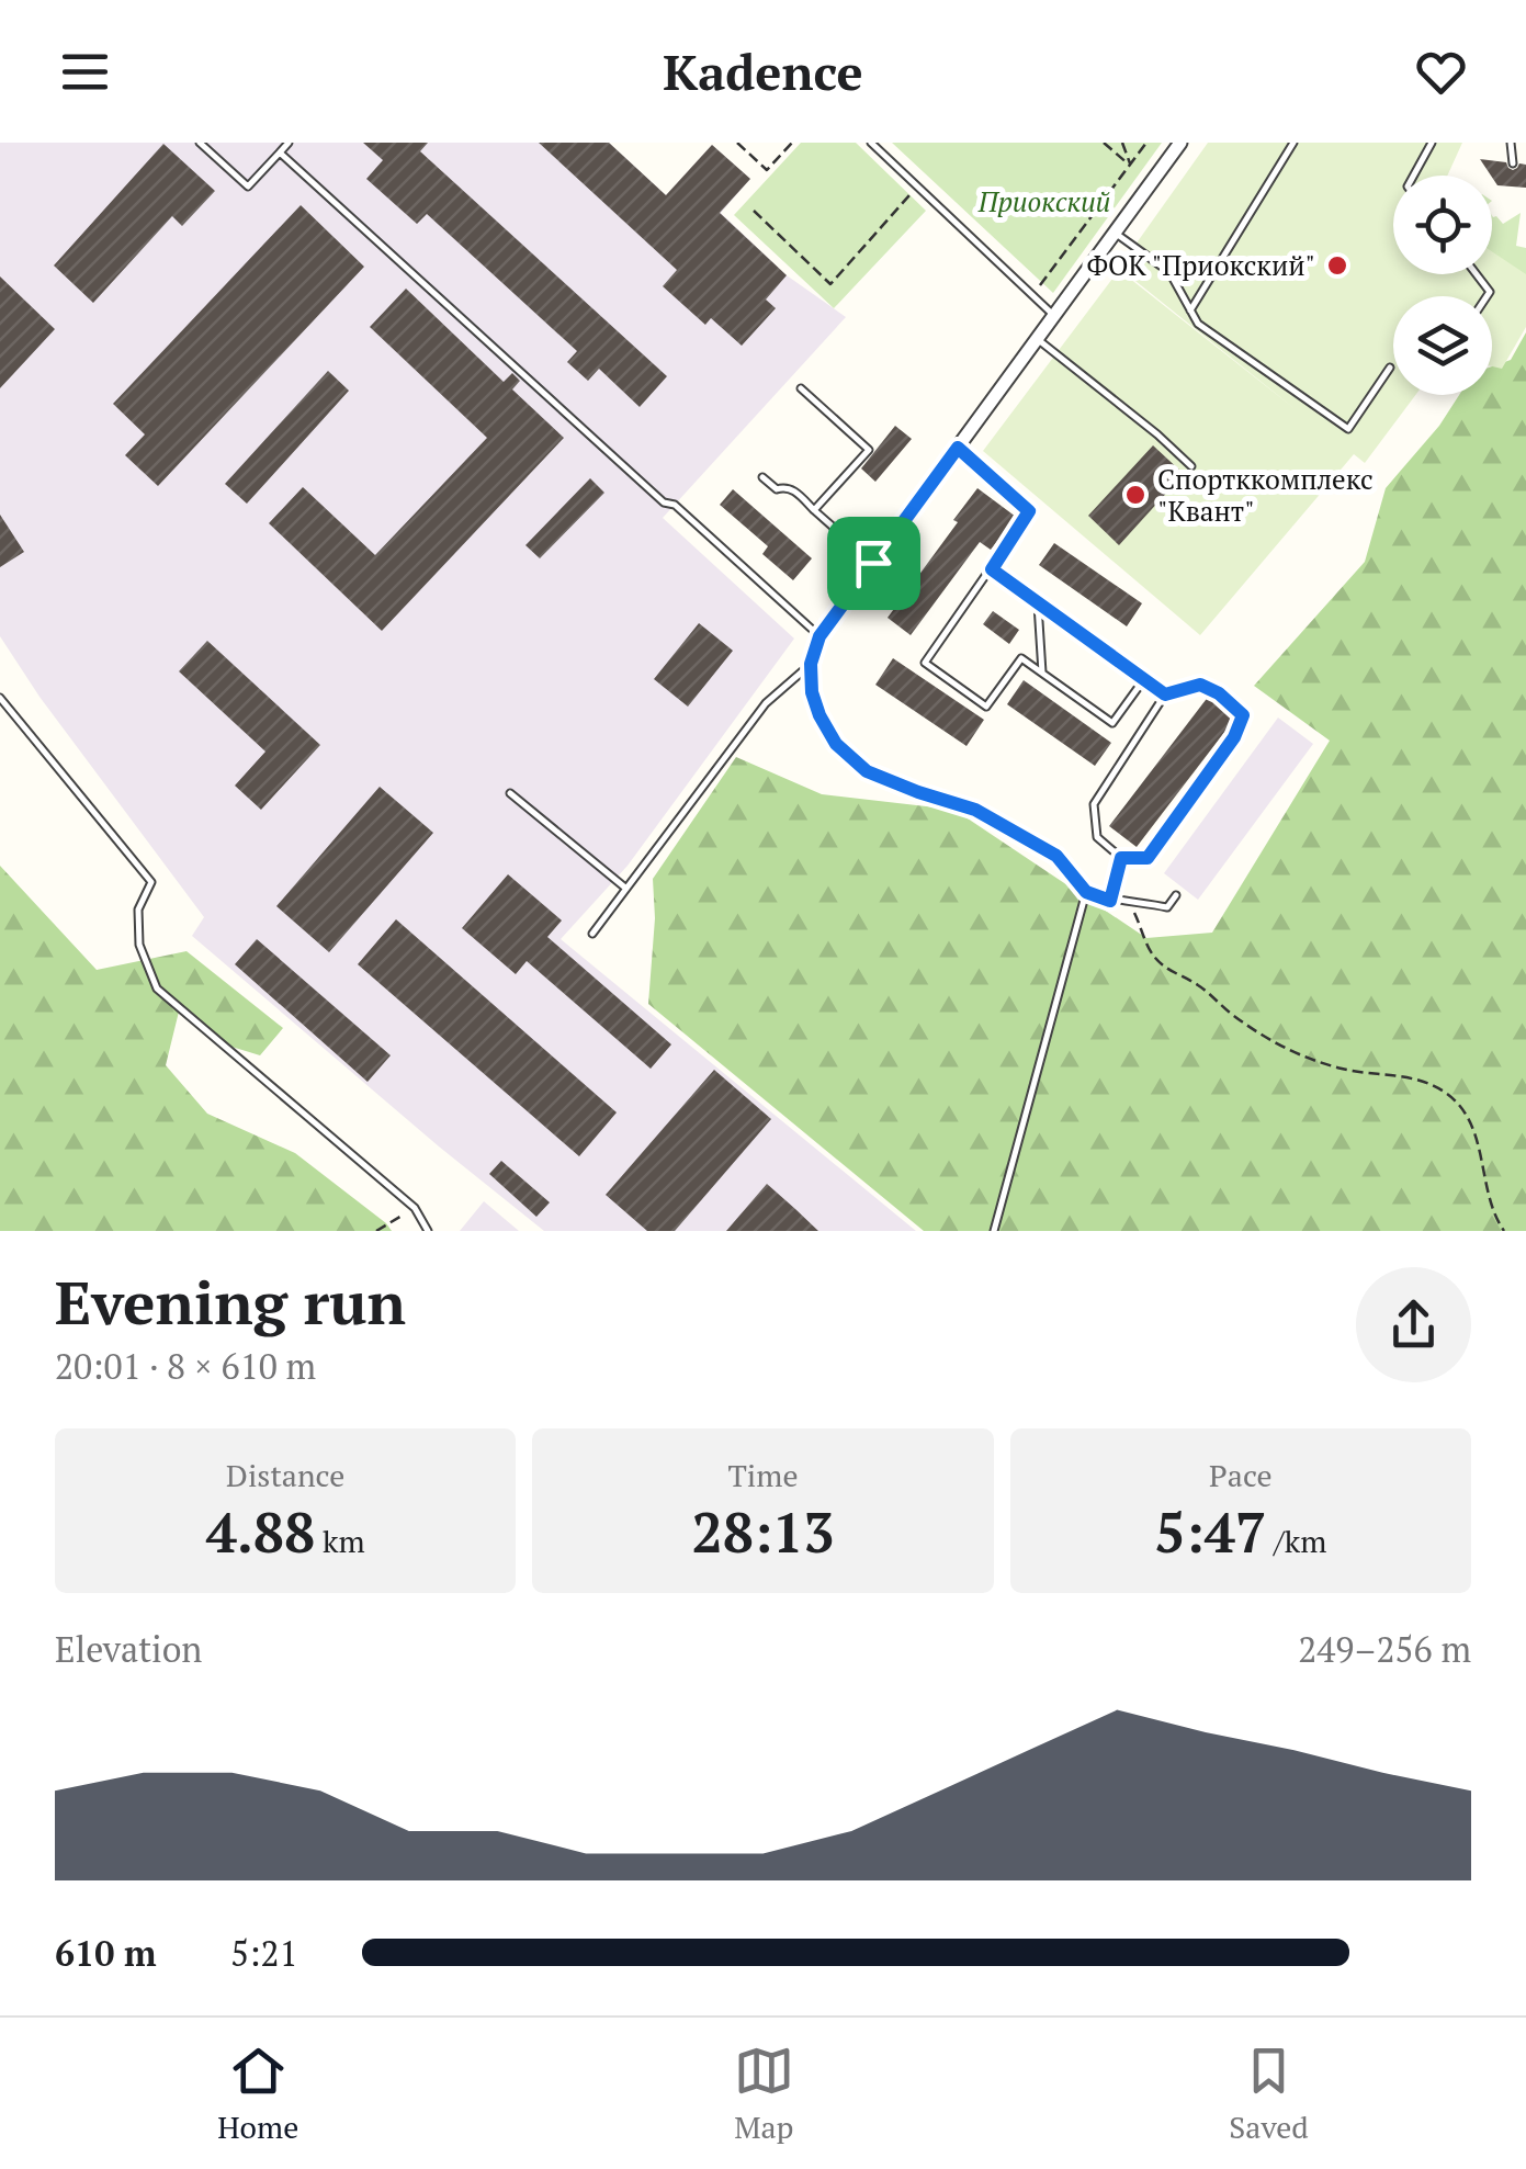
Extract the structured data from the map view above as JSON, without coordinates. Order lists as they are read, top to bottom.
{
  "parks": ["Приокский"],
  "places": ["ФОК \"Приокский\"", "Спортккомплекс \"Квант\""],
  "page": {
    "header": "Kadence",
    "heading": ["Evening run", "20:01 · 8 × 610 m"],
    "stats": [
      ["Distance", "4.88 km"],
      ["Time", "28:13"],
      ["Pace", "5:47 /km"]
    ],
    "chart": ["Elevation", "249–256 m"],
    "list": [
      {
        "name": "610 m",
        "note": "5:21"
      }
    ],
    "tabs": ["Home", "Map", "Saved"]
  }
}
